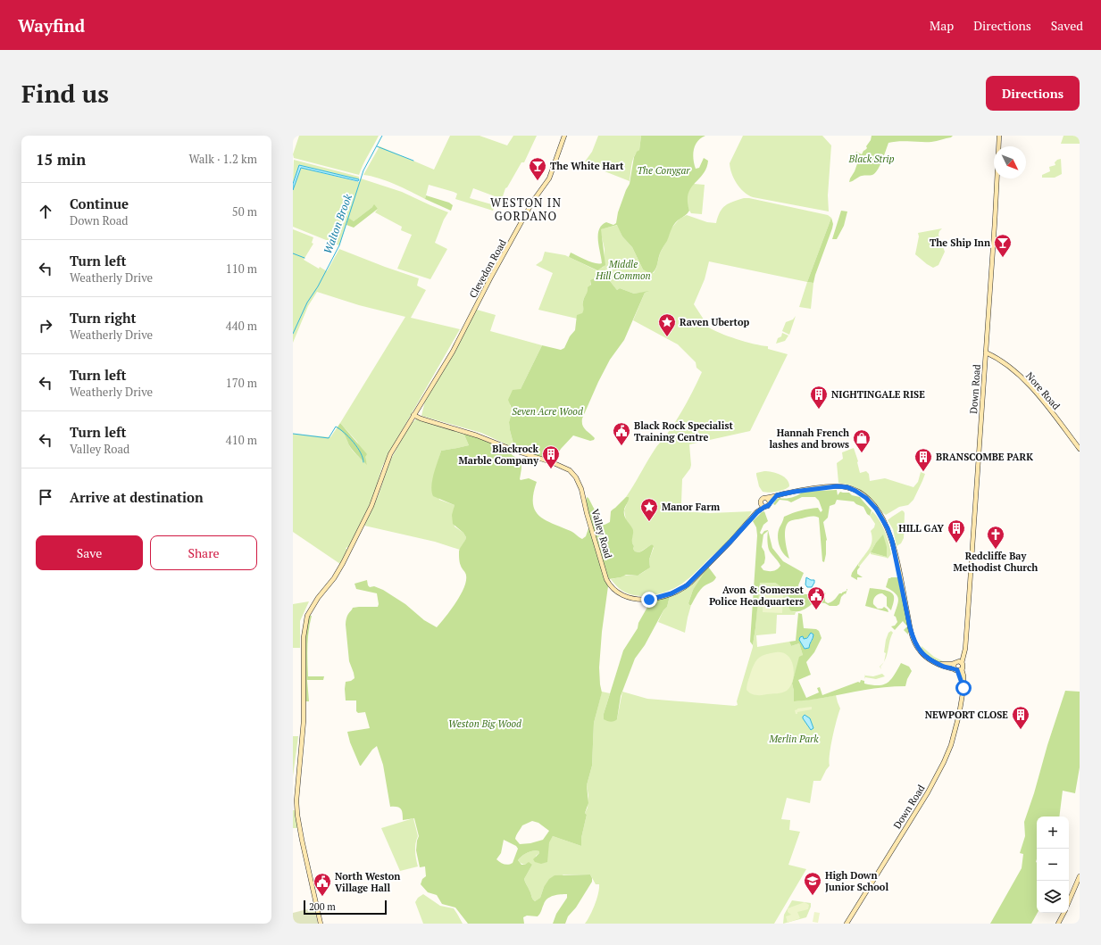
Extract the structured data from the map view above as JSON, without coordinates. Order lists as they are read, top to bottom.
{
  "streets": {
    "street": [
      "Clevedon Road",
      "Down Road",
      "Nore Road",
      "Valley Road"
    ]
  },
  "crossings": [
    ["Clevedon Road", "Valley Road"],
    ["Down Road", "Nore Road"]
  ],
  "districts": ["WESTON IN GORDANO"],
  "water": ["Walton Brook"],
  "parks": [
    "Black Strip",
    "The Conygar",
    "Middle Hill Common",
    "Seven Acre Wood",
    "Weston Big Wood",
    "Merlin Park"
  ],
  "places": {
    "bar": ["The White Hart", "The Ship Inn"],
    "place": ["Raven Ubertop", "Manor Farm"],
    "building": [
      "NIGHTINGALE RISE",
      "Blackrock Marble Company",
      "BRANSCOMBE PARK",
      "HILL GAY",
      "NEWPORT CLOSE"
    ],
    "public building": ["Black Rock Specialist Training Centre", "Avon & Somerset Police Headquarters", "North Weston Village Hall"],
    "shop": ["Hannah French lashes and brows"],
    "church": ["Redcliffe Bay Methodist Church"],
    "school or university": ["High Down Junior School"]
  },
  "scale_bar": "200 m",
  "north": "bottom right",
  "page": {
    "header": "Wayfind",
    "nav": ["Map", "Directions", "Saved"],
    "buttons": [
      "Directions",
      ["Save", "Share"]
    ],
    "title": "Find us",
    "heading": ["15 min", "Walk · 1.2 km"],
    "list": [
      ["Continue", "Down Road", "50 m"],
      ["Turn left", "Weatherly Drive", "110 m"],
      ["Turn right", "Weatherly Drive", "440 m"],
      ["Turn left", "Weatherly Drive", "170 m"],
      ["Turn left", "Valley Road", "410 m"],
      "Arrive at destination"
    ],
    "map_buttons": ["+", "−"],
    "scale": "200 m"
  }
}
